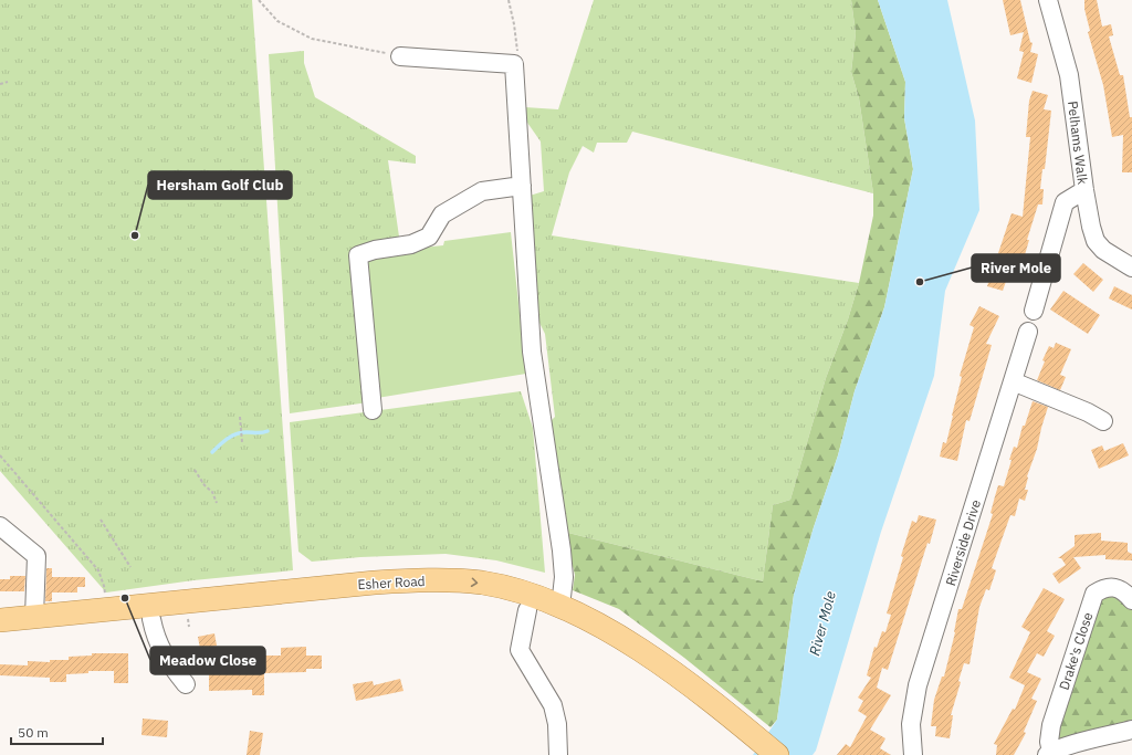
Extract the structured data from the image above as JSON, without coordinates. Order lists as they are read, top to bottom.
{
  "streets": {
    "main road": ["Esher Road"],
    "street": ["Pelhams Walk", "Riverside Drive", "Drake's Close"]
  },
  "water": ["River Mole"],
  "places": ["Hersham Golf Club", "River Mole", "Meadow Close"],
  "scale_bar": "50 m"
}
